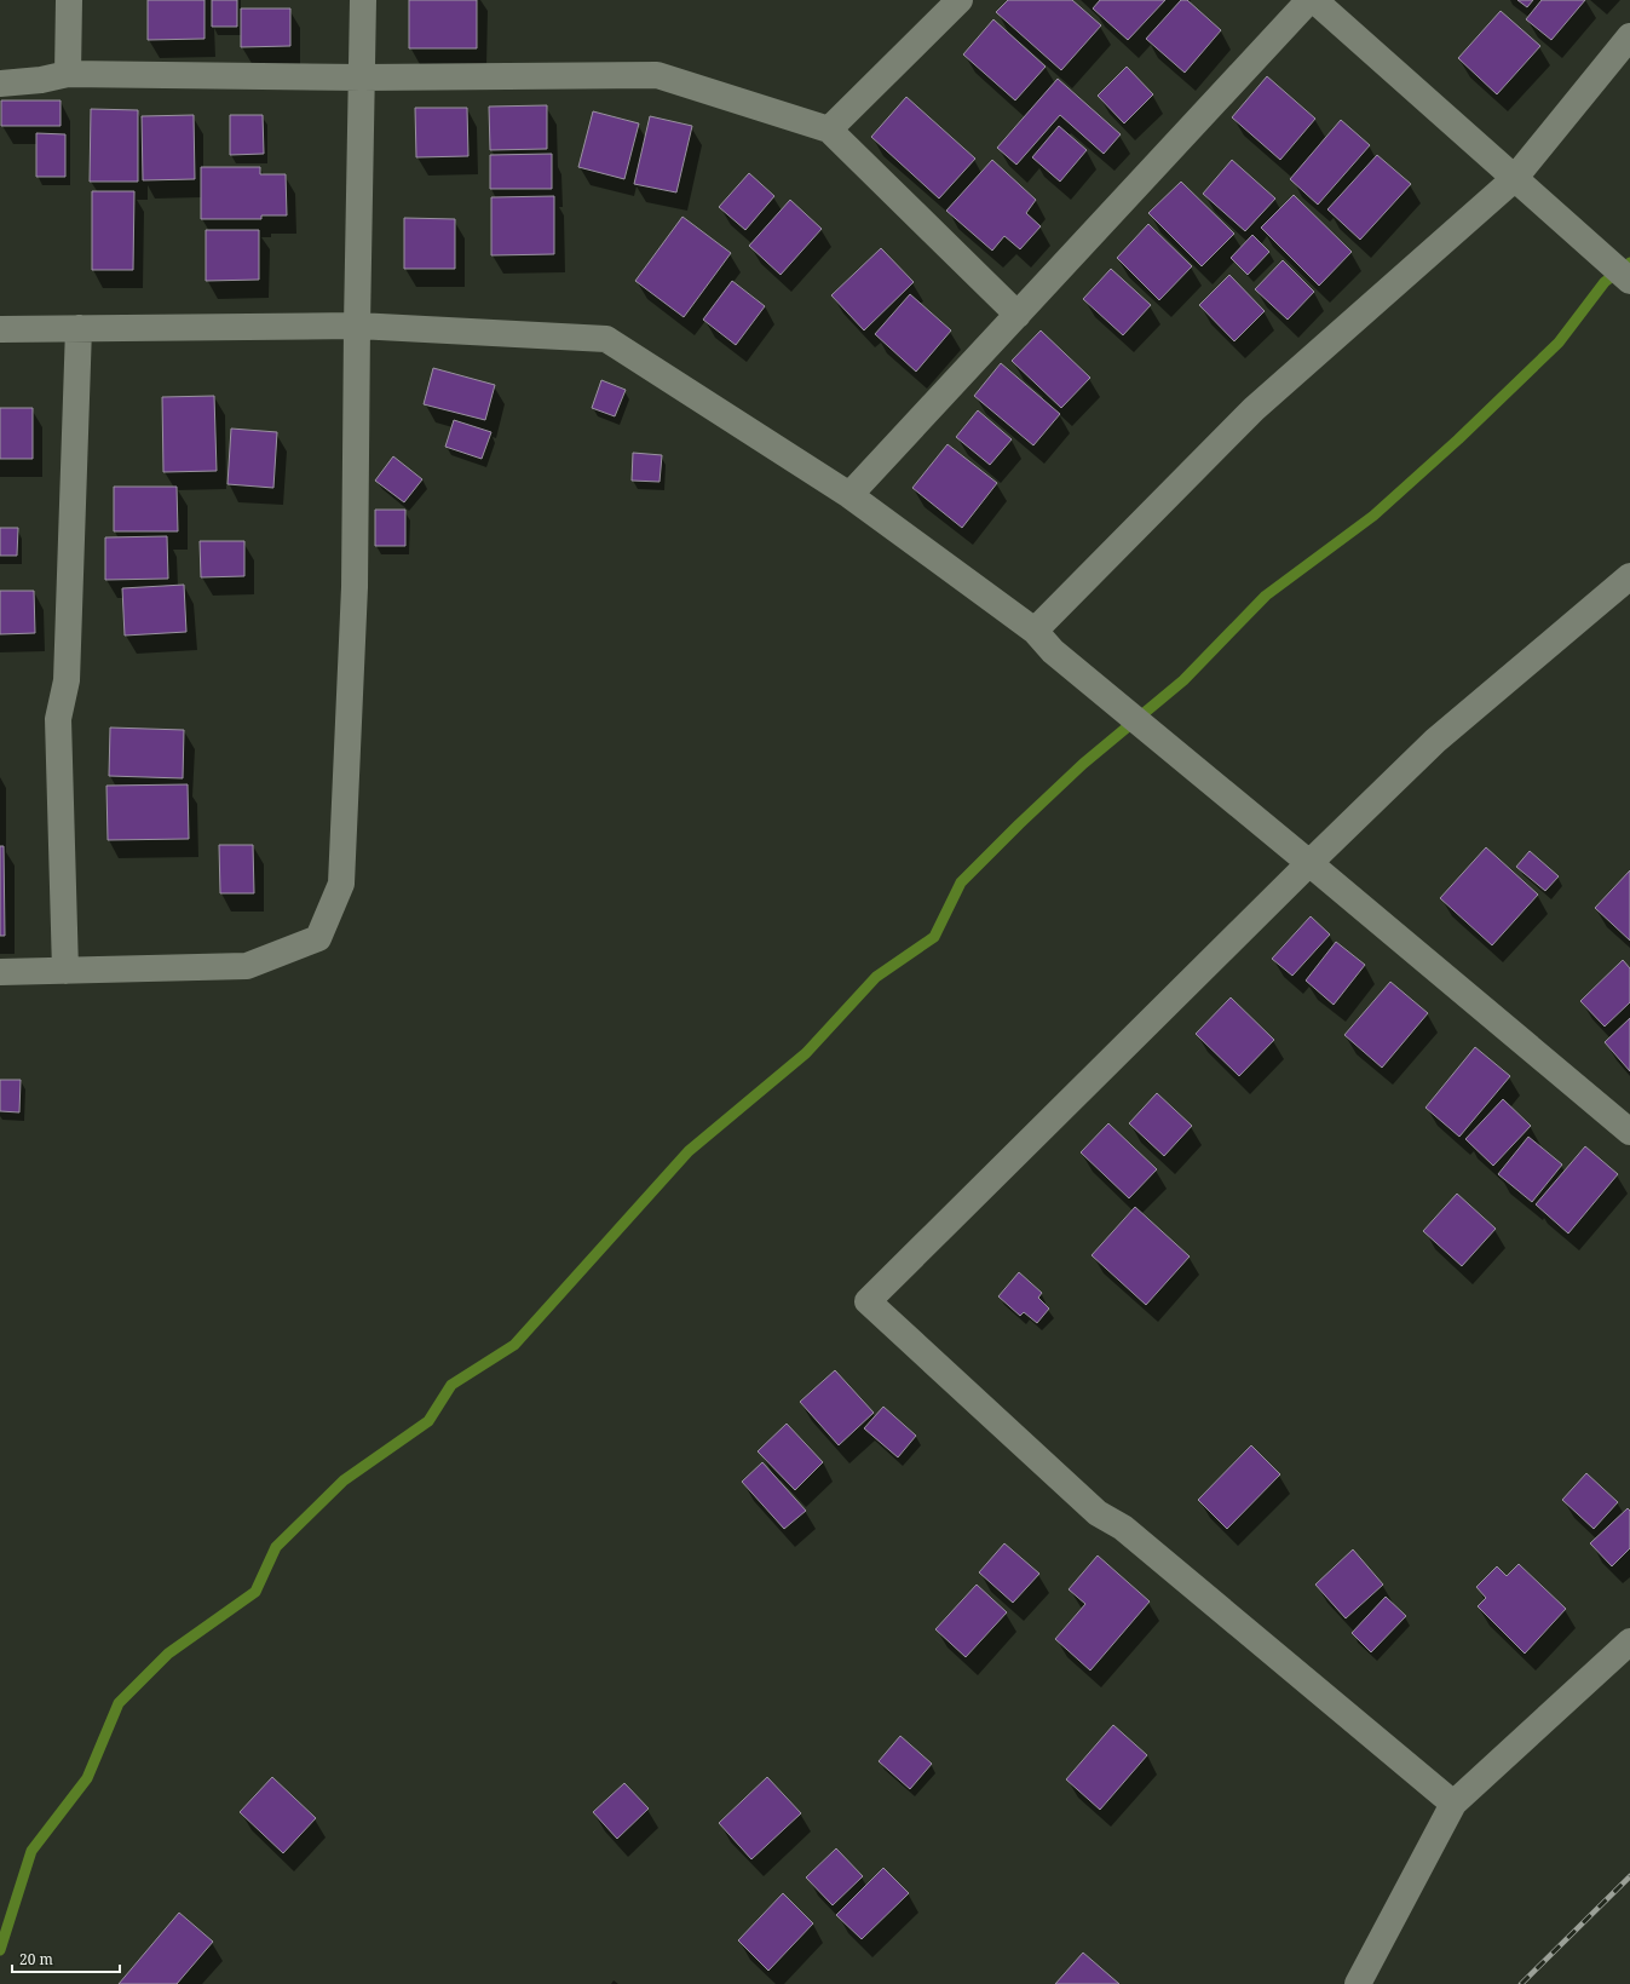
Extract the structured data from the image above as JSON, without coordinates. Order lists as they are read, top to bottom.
{
  "scale_bar": "20 m"
}
